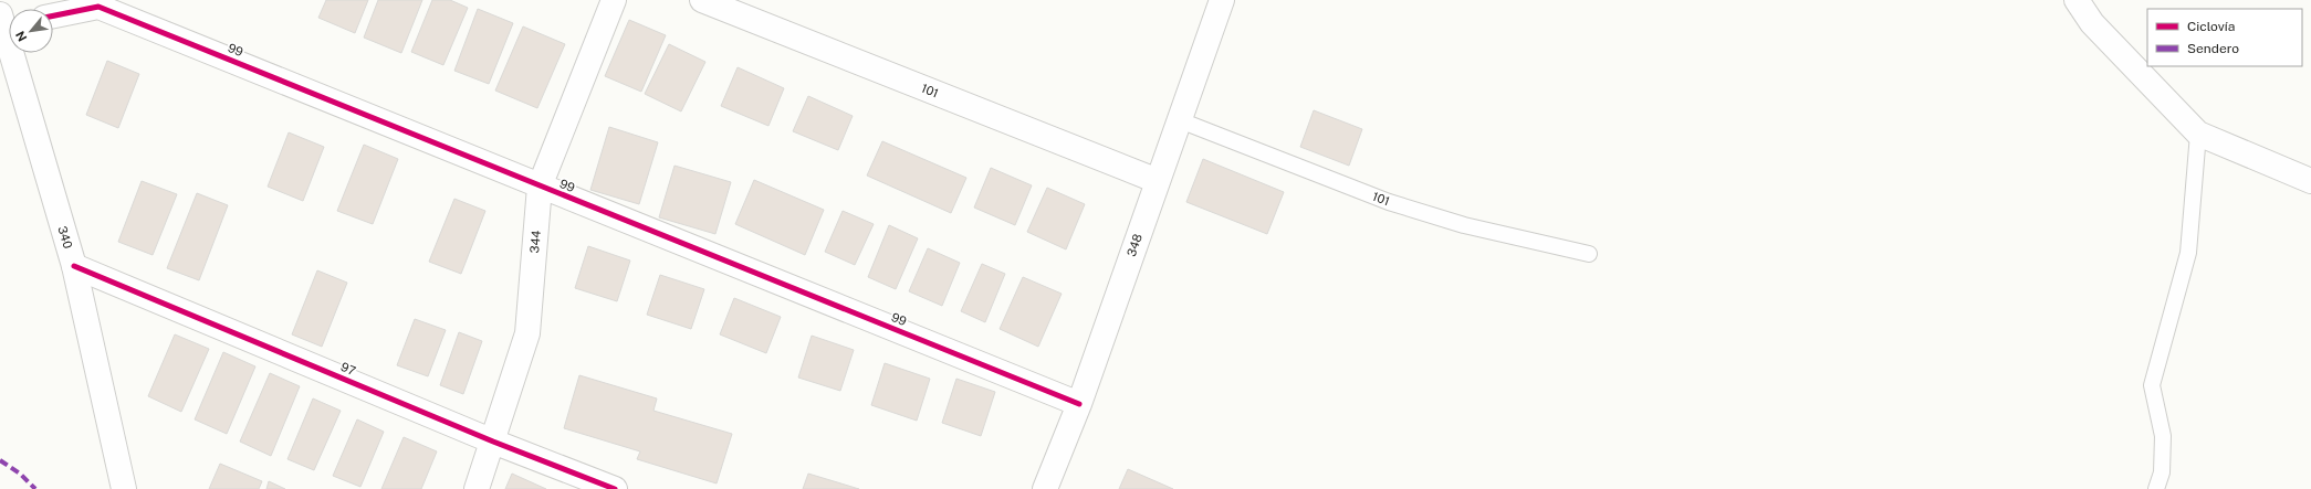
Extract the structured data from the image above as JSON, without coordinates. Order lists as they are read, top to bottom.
{
  "streets": {
    "street": [
      "99",
      "101",
      "340",
      "344",
      "348",
      "97"
    ]
  },
  "crossings": [
    ["99", "344"],
    ["99", "348"],
    ["101", "348"],
    ["340", "97"],
    ["344", "97"]
  ],
  "legend": ["Ciclovía", "Sendero"],
  "north": "bottom left"
}
